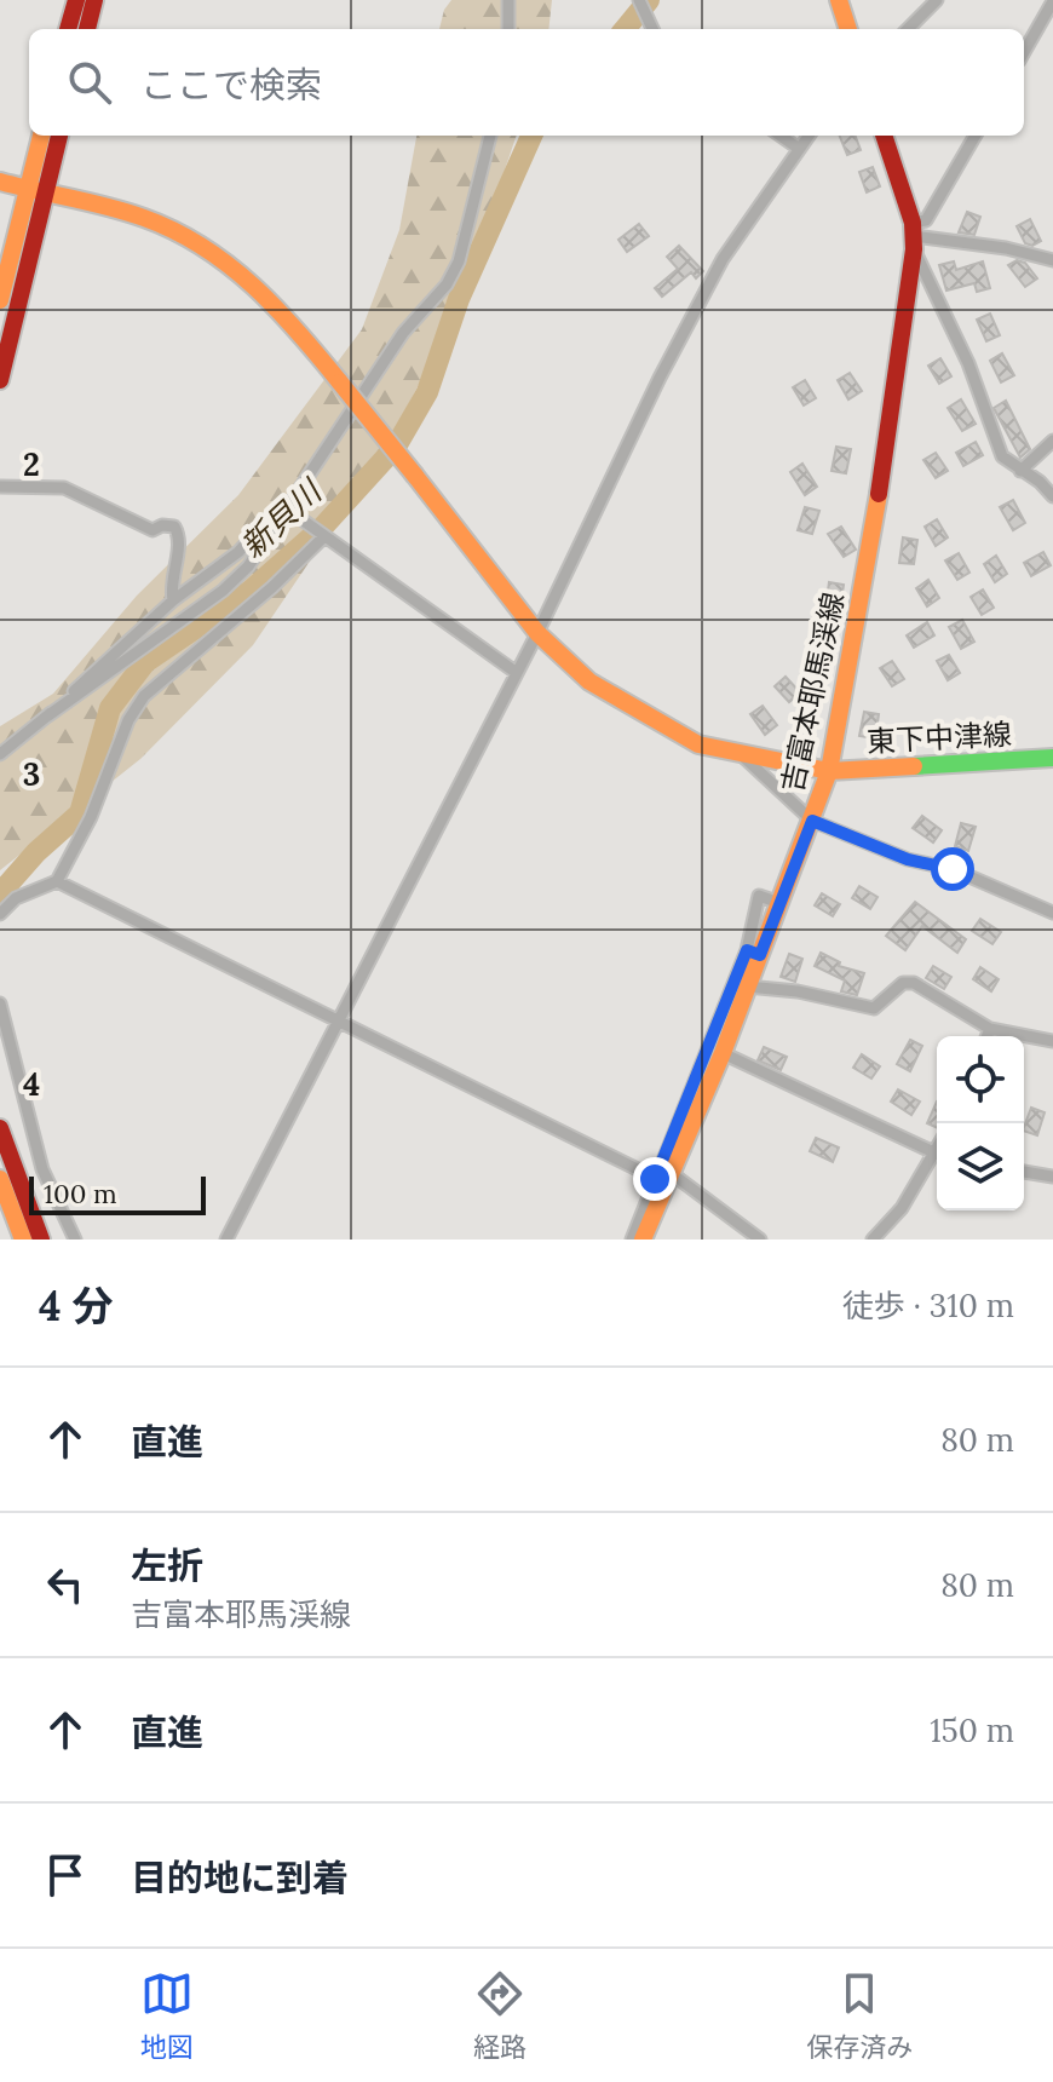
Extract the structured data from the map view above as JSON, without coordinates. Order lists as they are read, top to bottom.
{
  "streets": {
    "main road": ["吉富本耶馬渓線", "東下中津線"]
  },
  "crossings": [
    ["吉富本耶馬渓線", "東下中津線"]
  ],
  "water": ["新貝川"],
  "scale_bar": "100 m",
  "page": {
    "search": "ここで検索",
    "scale": "100 m",
    "heading": ["4 分", "徒歩 · 310 m"],
    "list": [
      ["直進", "80 m"],
      ["左折", "吉富本耶馬渓線", "80 m"],
      ["直進", "150 m"],
      "目的地に到着"
    ],
    "nav": ["地図", "経路", "保存済み"]
  },
  "grid": {
    "rows": ["2", "3", "4"]
  }
}
